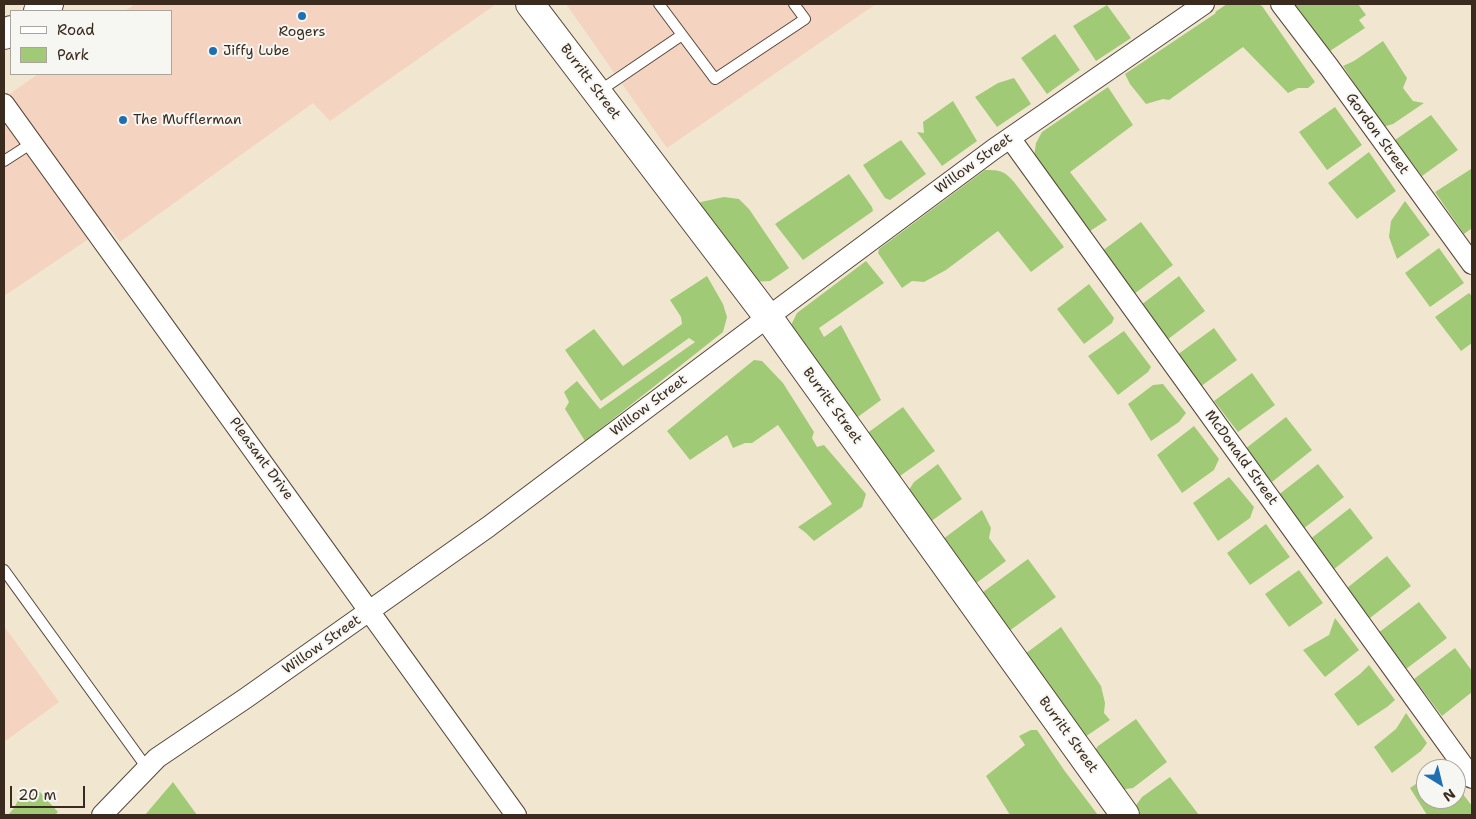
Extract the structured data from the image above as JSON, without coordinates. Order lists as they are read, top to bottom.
{
  "streets": {
    "street": [
      "Burritt Street",
      "Gordon Street",
      "Willow Street",
      "McDonald Street",
      "Pleasant Drive"
    ]
  },
  "crossings": [
    ["Burritt Street", "Willow Street"],
    ["Willow Street", "McDonald Street"],
    ["Willow Street", "Pleasant Drive"]
  ],
  "places": ["Rogers", "Jiffy Lube", "The Mufflerman"],
  "legend": ["Road", "Park"],
  "scale_bar": "20 m",
  "north": "bottom right"
}
